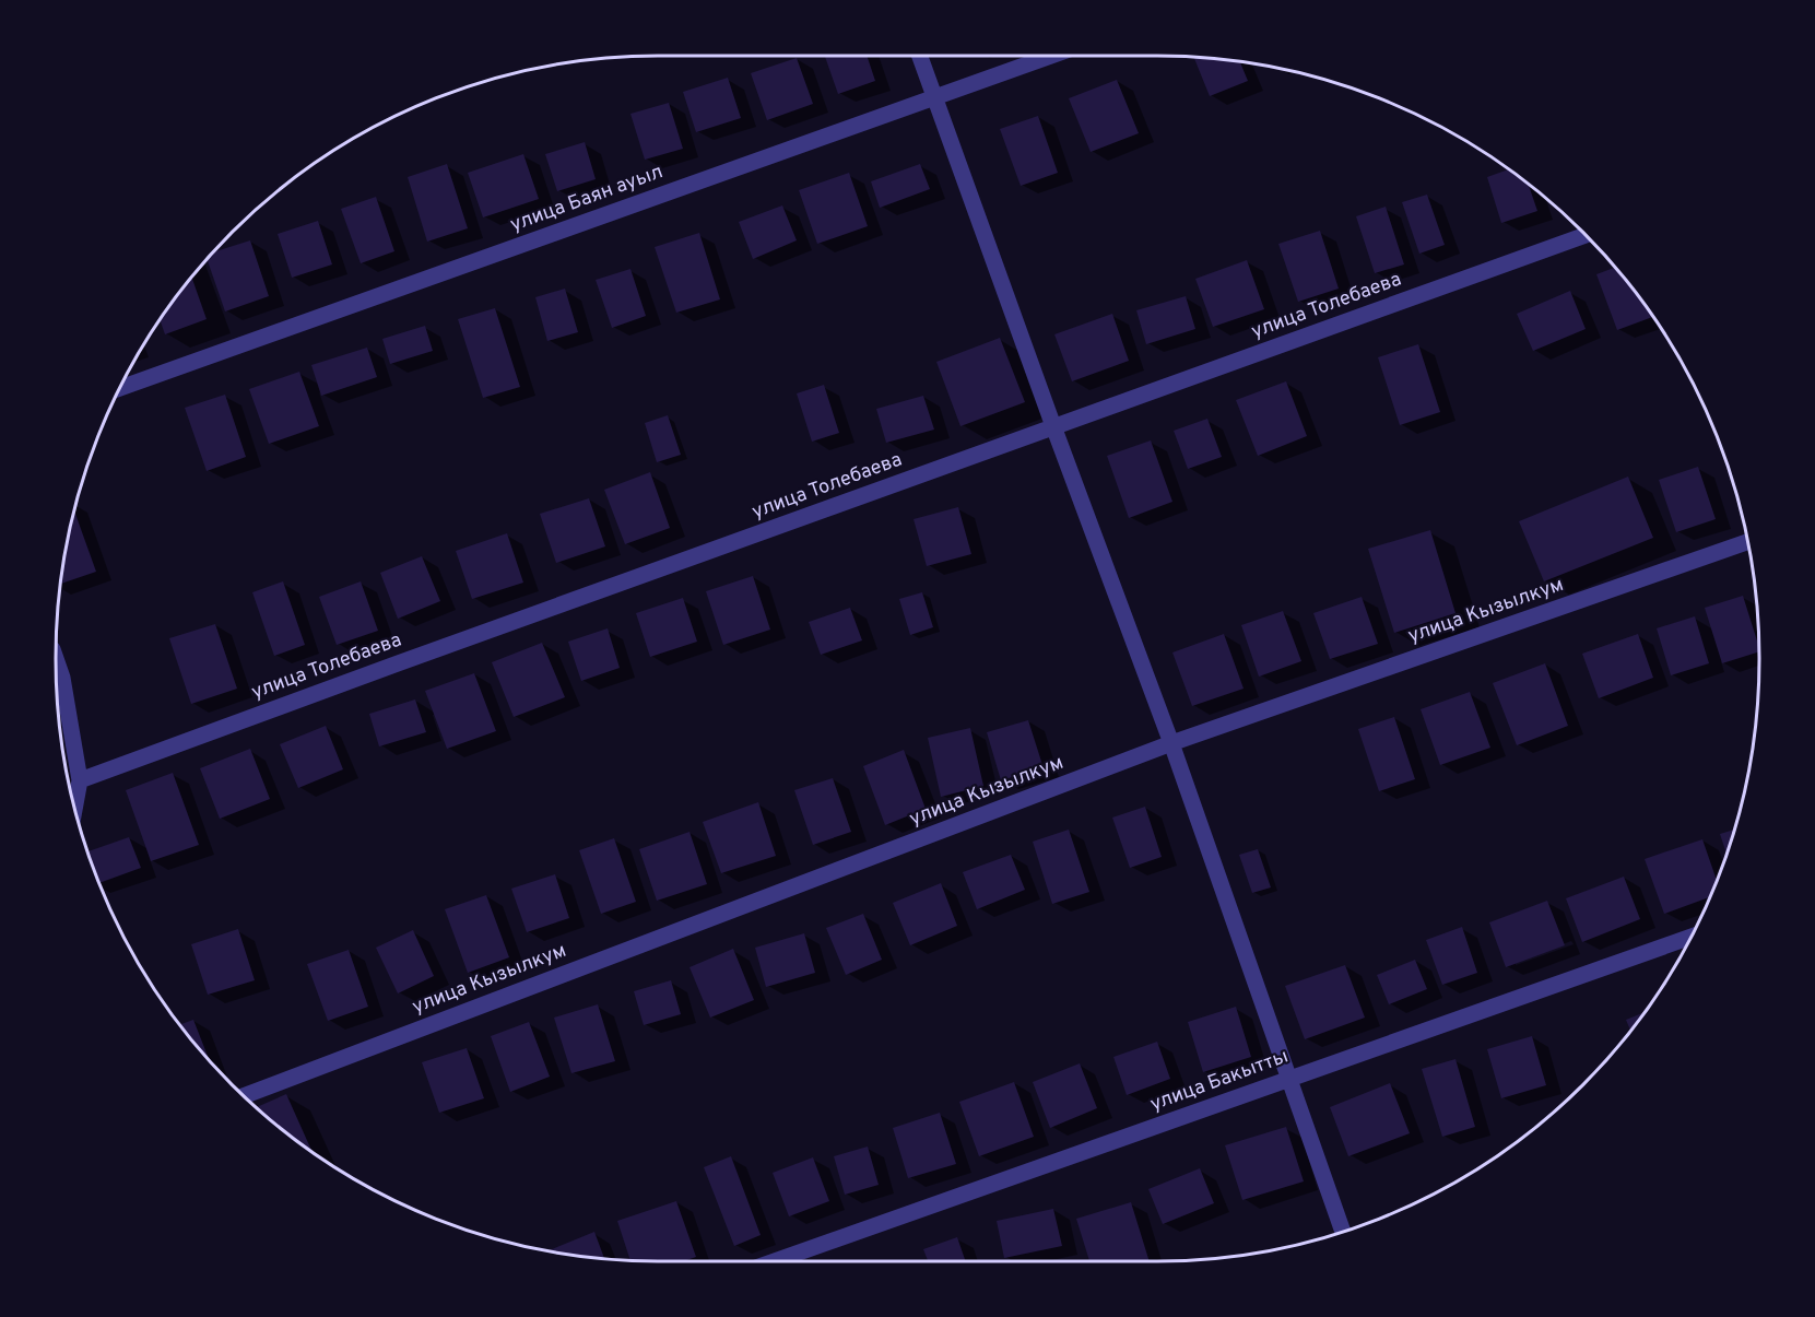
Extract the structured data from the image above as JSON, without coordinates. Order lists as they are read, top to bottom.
{
  "streets": {
    "street": [
      "улица Баян ауыл",
      "улица Толебаева",
      "улица Кызылкум",
      "улица Бакытты"
    ]
  }
}
